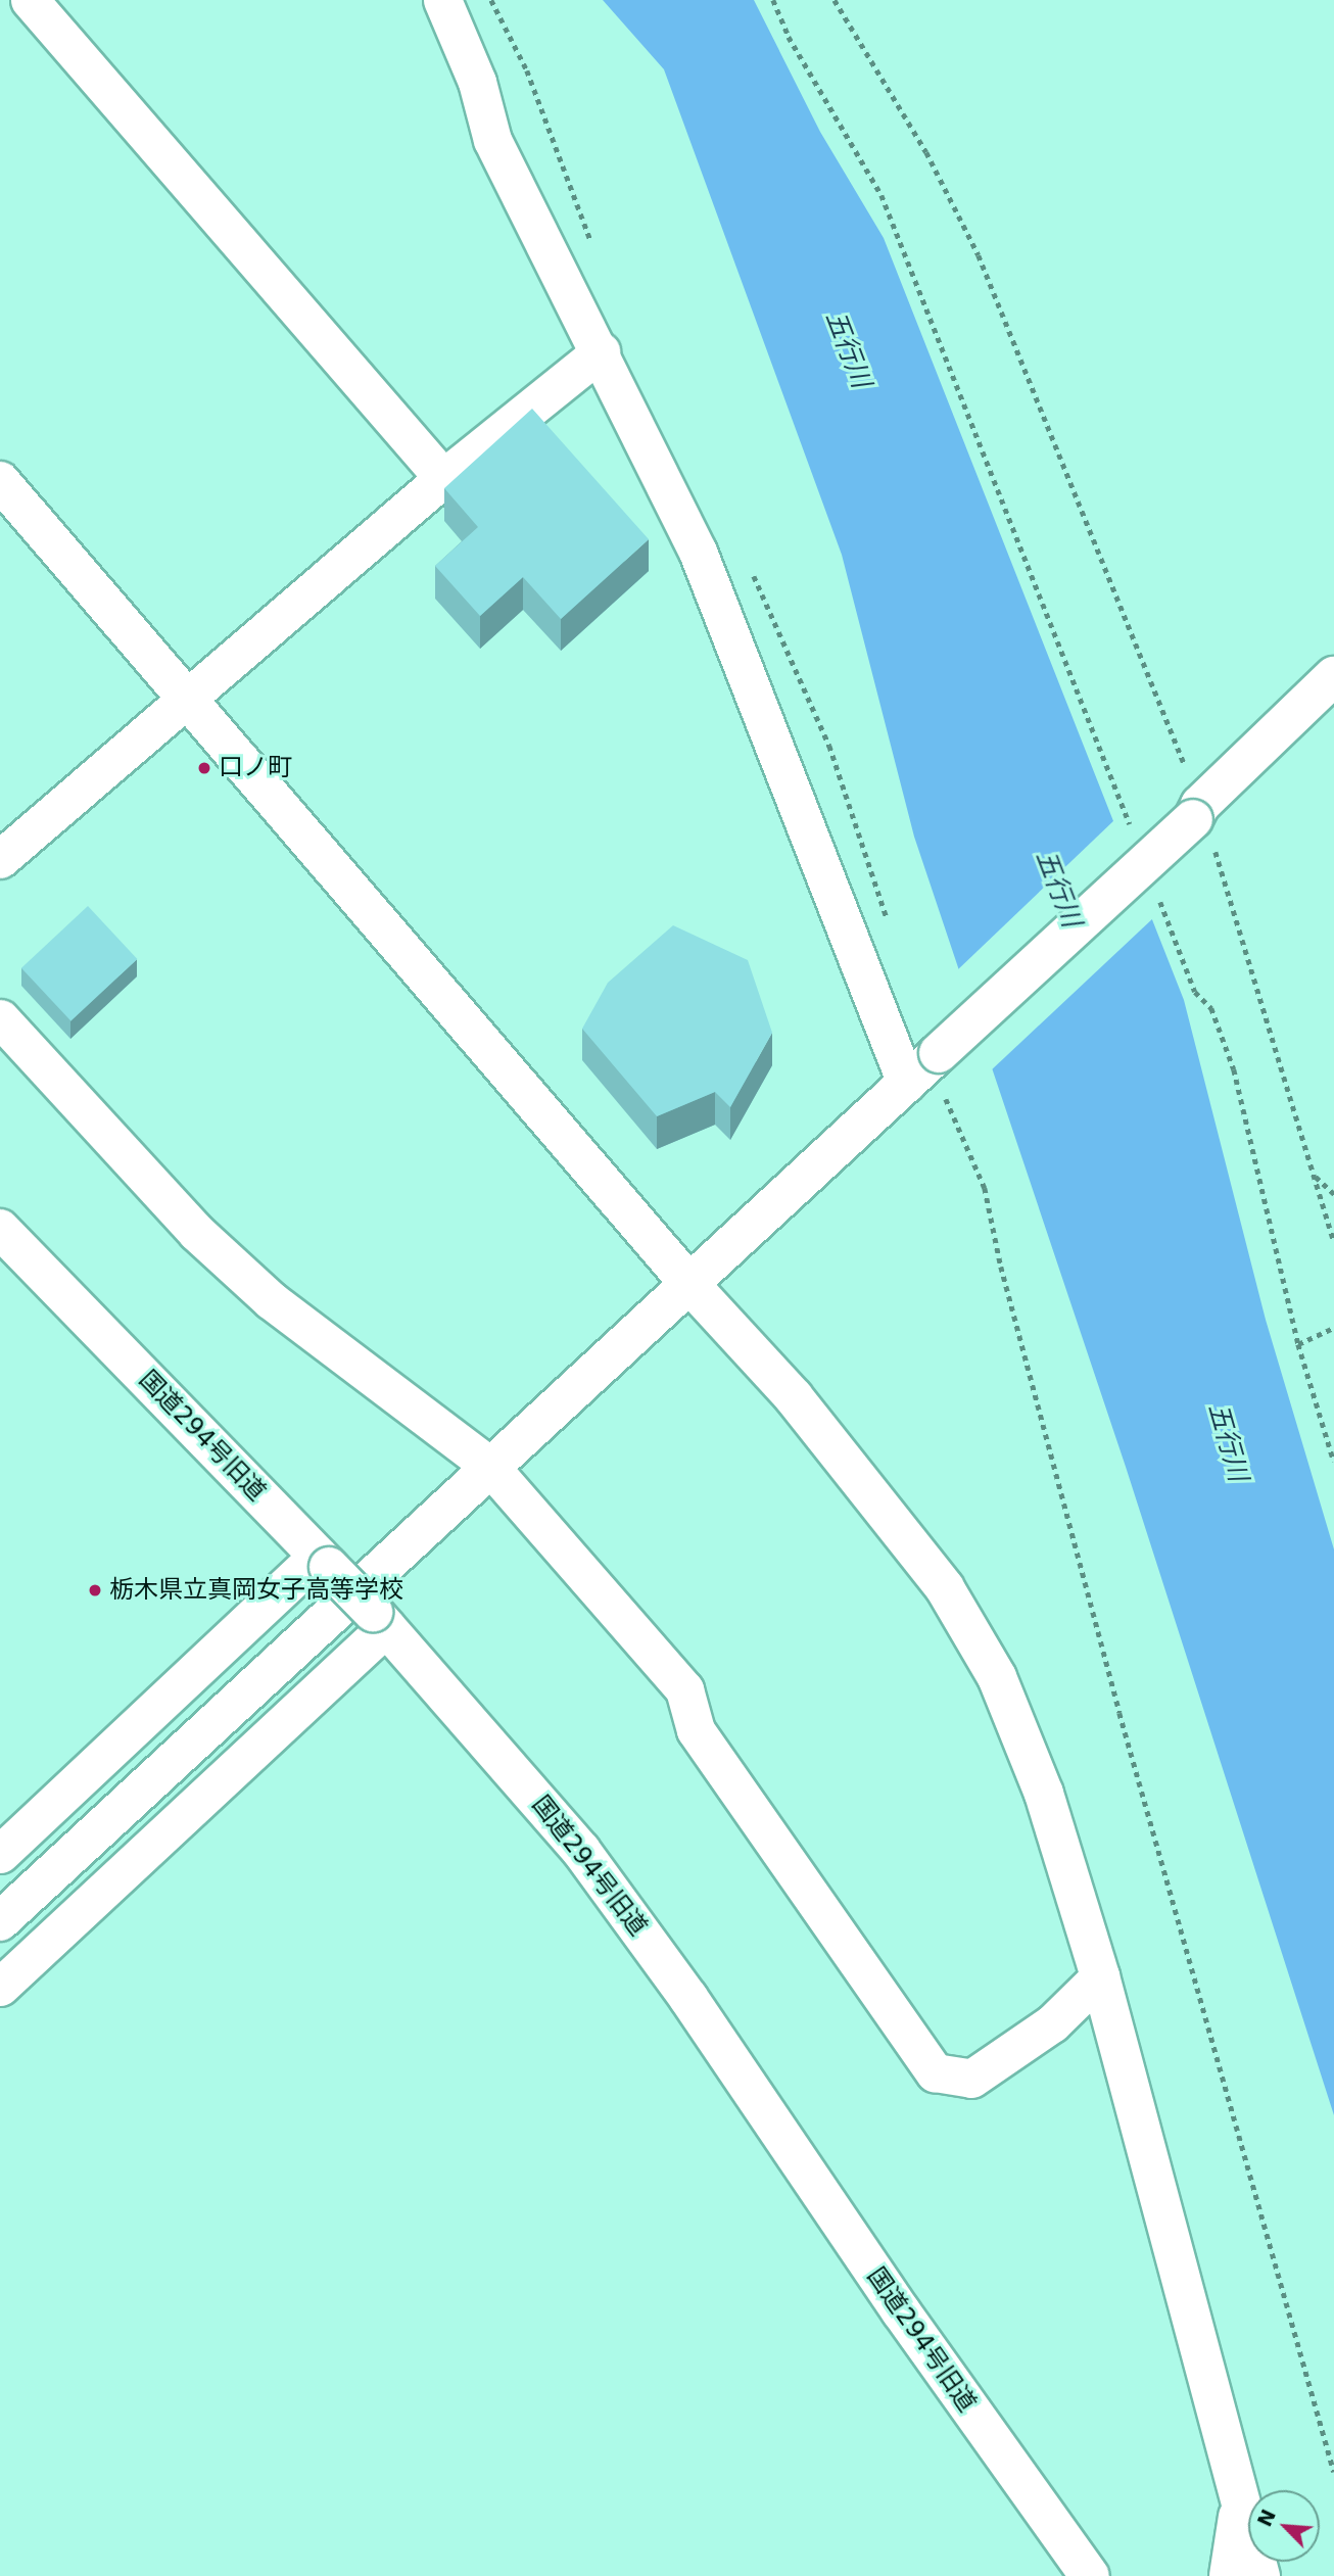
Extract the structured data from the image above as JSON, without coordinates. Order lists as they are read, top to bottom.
{
  "streets": {
    "street": ["国道294号旧道"]
  },
  "water": ["五行川"],
  "places": ["口ノ町", "栃木県立真岡女子高等学校"],
  "north": "top left"
}
